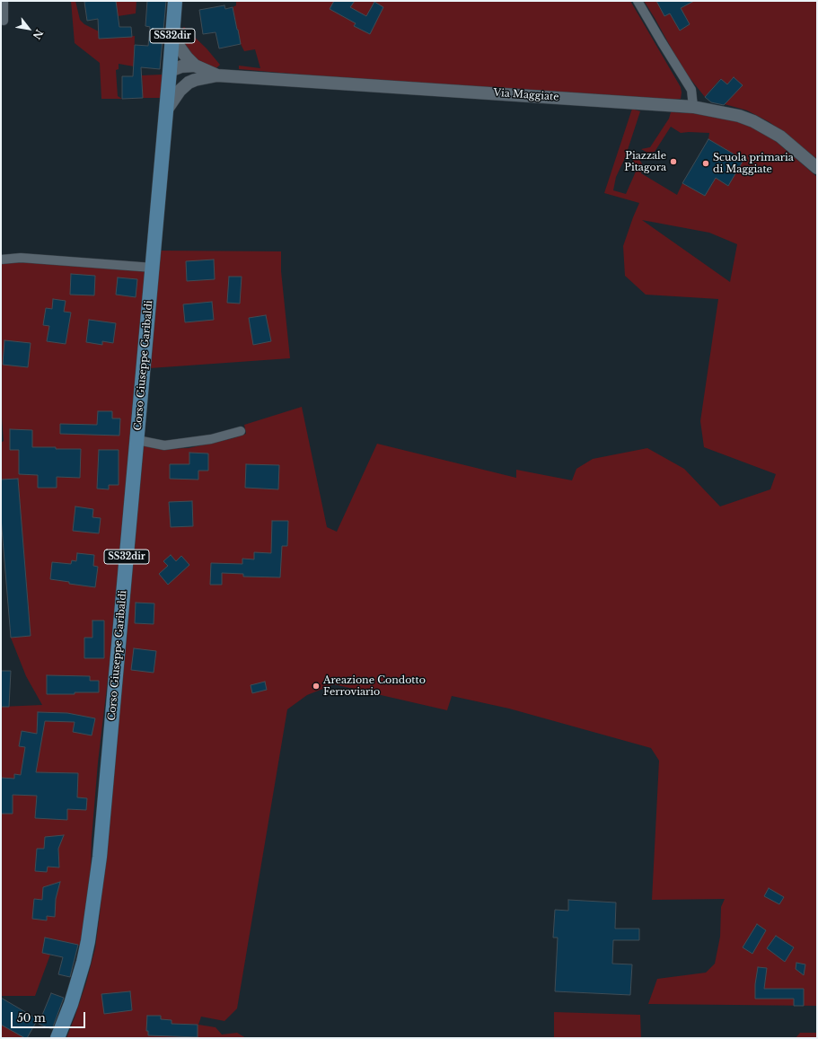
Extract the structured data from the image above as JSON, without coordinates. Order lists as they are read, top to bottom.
{
  "streets": {
    "main road": ["SS32dir", "Corso Giuseppe Garibaldi"],
    "street": ["Via Maggiate"]
  },
  "crossings": [
    ["Via Maggiate", "Corso Giuseppe Garibaldi"]
  ],
  "places": ["Piazzale Pitagora", "Scuola primaria di Maggiate", "Areazione Condotto Ferroviario"],
  "scale_bar": "50 m",
  "north": "bottom right"
}
